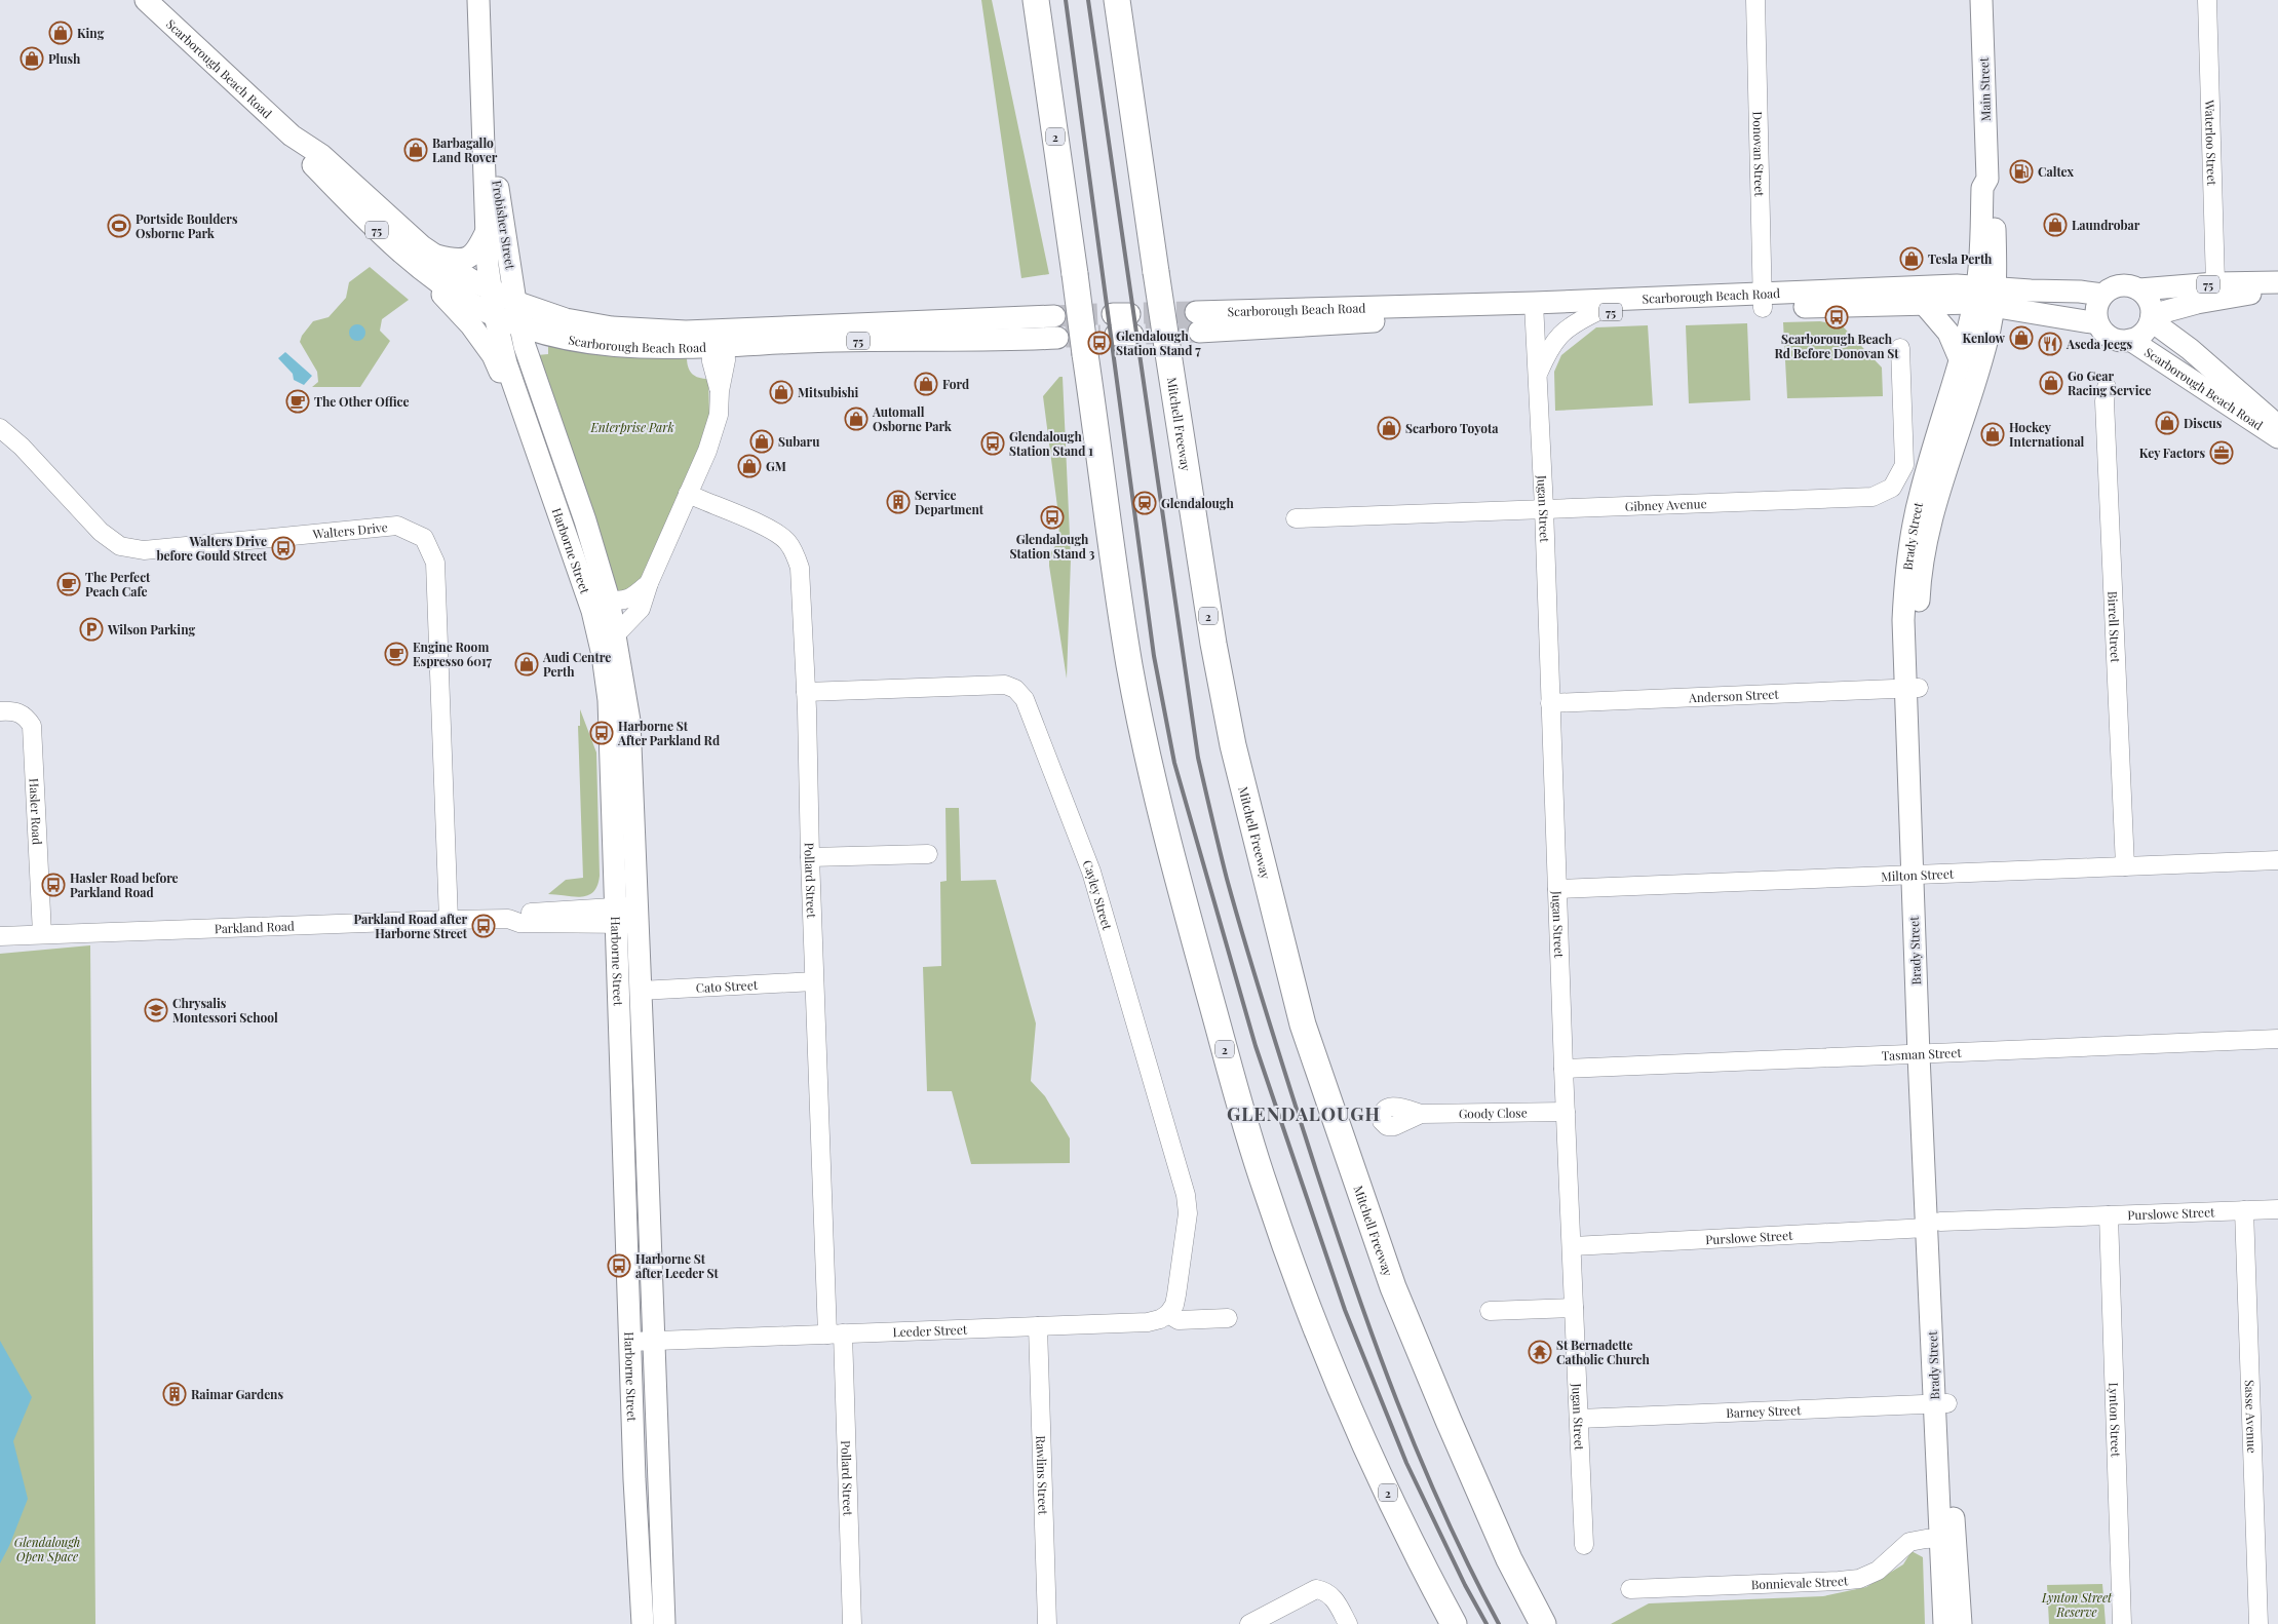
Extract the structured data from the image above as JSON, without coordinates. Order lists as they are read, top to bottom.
{
  "streets": {
    "highway": ["2", "Mitchell Freeway"],
    "main road": [
      "Scarborough Beach Road",
      "Main Street",
      "Frobisher Street",
      "75",
      "Brady Street",
      "Harborne Street"
    ],
    "street": [
      "Waterloo Street",
      "Donovan Street",
      "Gibney Avenue",
      "Jugan Street",
      "Walters Drive",
      "Birrell Street",
      "Anderson Street",
      "Hasler Road",
      "Milton Street",
      "Pollard Street",
      "Cayley Street",
      "Parkland Road",
      "Cato Street",
      "Tasman Street",
      "Goody Close",
      "Purslowe Street",
      "Leeder Street",
      "Barney Street",
      "Sasse Avenue",
      "Lynton Street",
      "Rawlins Street",
      "Bonnievale Street"
    ]
  },
  "crossings": [
    ["Scarborough Beach Road", "Main Street"],
    ["Scarborough Beach Road", "Donovan Street"],
    ["Scarborough Beach Road", "Frobisher Street"],
    ["Scarborough Beach Road", "75"],
    ["Scarborough Beach Road", "Jugan Street"],
    ["Scarborough Beach Road", "Brady Street"],
    ["Scarborough Beach Road", "Harborne Street"],
    ["Main Street", "Brady Street"],
    ["Waterloo Street", "75"],
    ["Frobisher Street", "Harborne Street"],
    ["Gibney Avenue", "Jugan Street"],
    ["Jugan Street", "Anderson Street"],
    ["Jugan Street", "Milton Street"],
    ["Jugan Street", "Tasman Street"],
    ["Jugan Street", "Goody Close"],
    ["Jugan Street", "Purslowe Street"],
    ["Jugan Street", "Barney Street"],
    ["Walters Drive", "Parkland Road"],
    ["Brady Street", "Anderson Street"],
    ["Brady Street", "Milton Street"],
    ["Brady Street", "Tasman Street"],
    ["Brady Street", "Purslowe Street"],
    ["Brady Street", "Barney Street"],
    ["Brady Street", "Bonnievale Street"],
    ["Harborne Street", "Pollard Street"],
    ["Harborne Street", "Parkland Road"],
    ["Harborne Street", "Cato Street"],
    ["Harborne Street", "Leeder Street"],
    ["Birrell Street", "Milton Street"],
    ["Hasler Road", "Parkland Road"],
    ["Pollard Street", "Cayley Street"],
    ["Pollard Street", "Cato Street"],
    ["Pollard Street", "Leeder Street"],
    ["Cayley Street", "Leeder Street"],
    ["Purslowe Street", "Sasse Avenue"],
    ["Purslowe Street", "Lynton Street"],
    ["Leeder Street", "Rawlins Street"]
  ],
  "districts": ["GLENDALOUGH"],
  "parks": ["Enterprise Park", "Glendalough Open Space", "Lynton Street Reserve"],
  "places": {
    "shop": [
      "King",
      "Plush",
      "Barbagallo Land Rover",
      "Laundrobar",
      "Tesla Perth",
      "Kenlow",
      "Go Gear Racing Service",
      "Ford",
      "Mitsubishi",
      "Automall Osborne Park",
      "Discus",
      "Scarboro Toyota",
      "Hockey International",
      "Subaru",
      "GM",
      "Audi Centre Perth"
    ],
    "fuel station": ["Caltex"],
    "sports": ["Portside Boulders Osborne Park"],
    "bus stop": [
      "Scarborough Beach Rd Before Donovan St",
      "Glendalough Station Stand 7",
      "Glendalough Station Stand 1",
      "Glendalough Station Stand 3",
      "Walters Drive before Gould Street",
      "Harborne St After Parkland Rd",
      "Hasler Road before Parkland Road",
      "Parkland Road after Harborne Street",
      "Harborne St after Leeder St"
    ],
    "restaurant": ["Aseda Jeegs"],
    "cafe": ["The Other Office", "The Perfect Peach Cafe", "Engine Room Espresso 6017"],
    "office": ["Key Factors"],
    "building": ["Service Department", "Raimar Gardens"],
    "station": ["Glendalough"],
    "parking": ["Wilson Parking"],
    "school or university": ["Chrysalis Montessori School"],
    "temple": ["St Bernadette Catholic Church"]
  }
}
